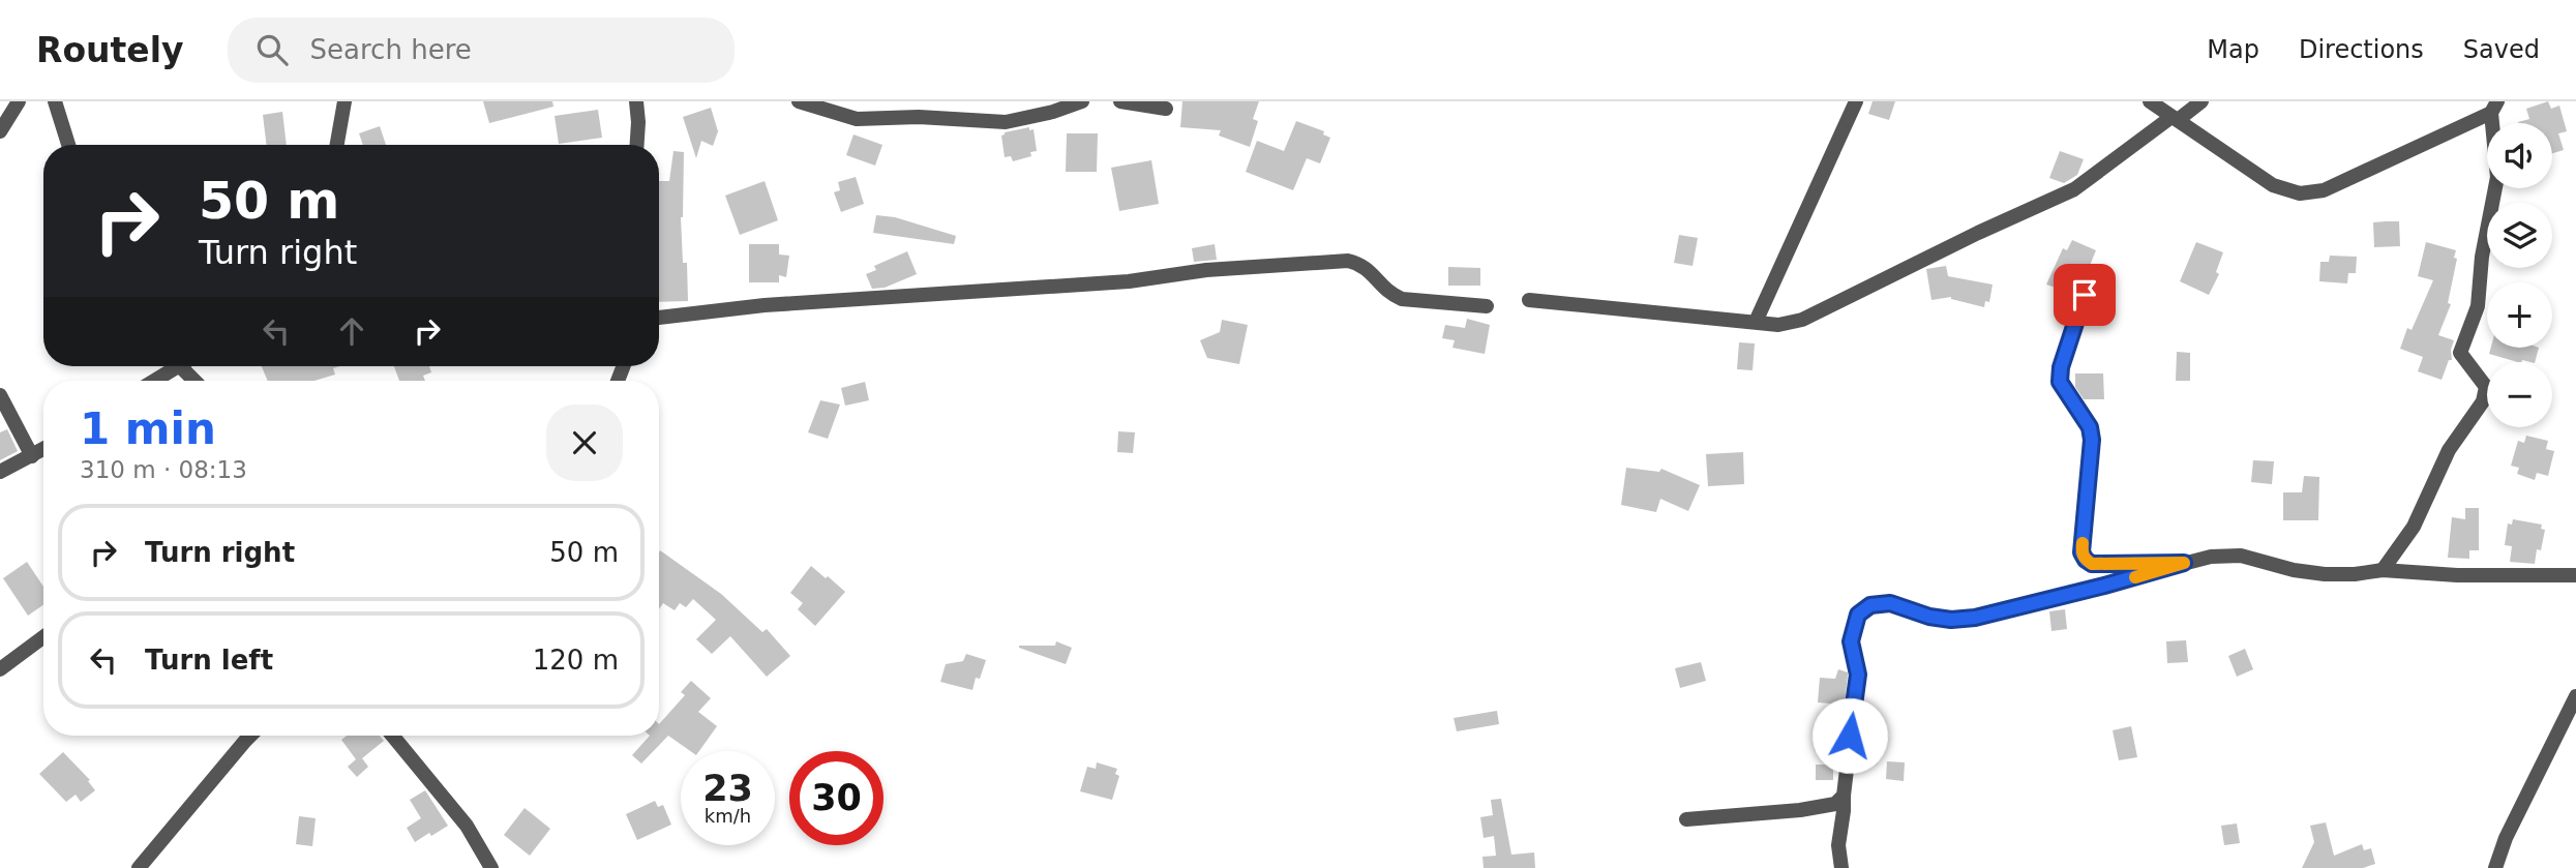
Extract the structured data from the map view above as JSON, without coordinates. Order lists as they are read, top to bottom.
{
  "page": {
    "header": "Routely",
    "search": "Search here",
    "nav": ["Map", "Directions", "Saved"],
    "map_buttons": ["+", "−"],
    "turn": ["50 m", "Turn right"],
    "heading": ["1 min", "310 m · 08:13"],
    "list": [
      {
        "name": "Turn right",
        "value": "50 m"
      },
      {
        "name": "Turn left",
        "value": "120 m"
      }
    ],
    "speed": "23 km/h",
    "limit": "30"
  }
}
